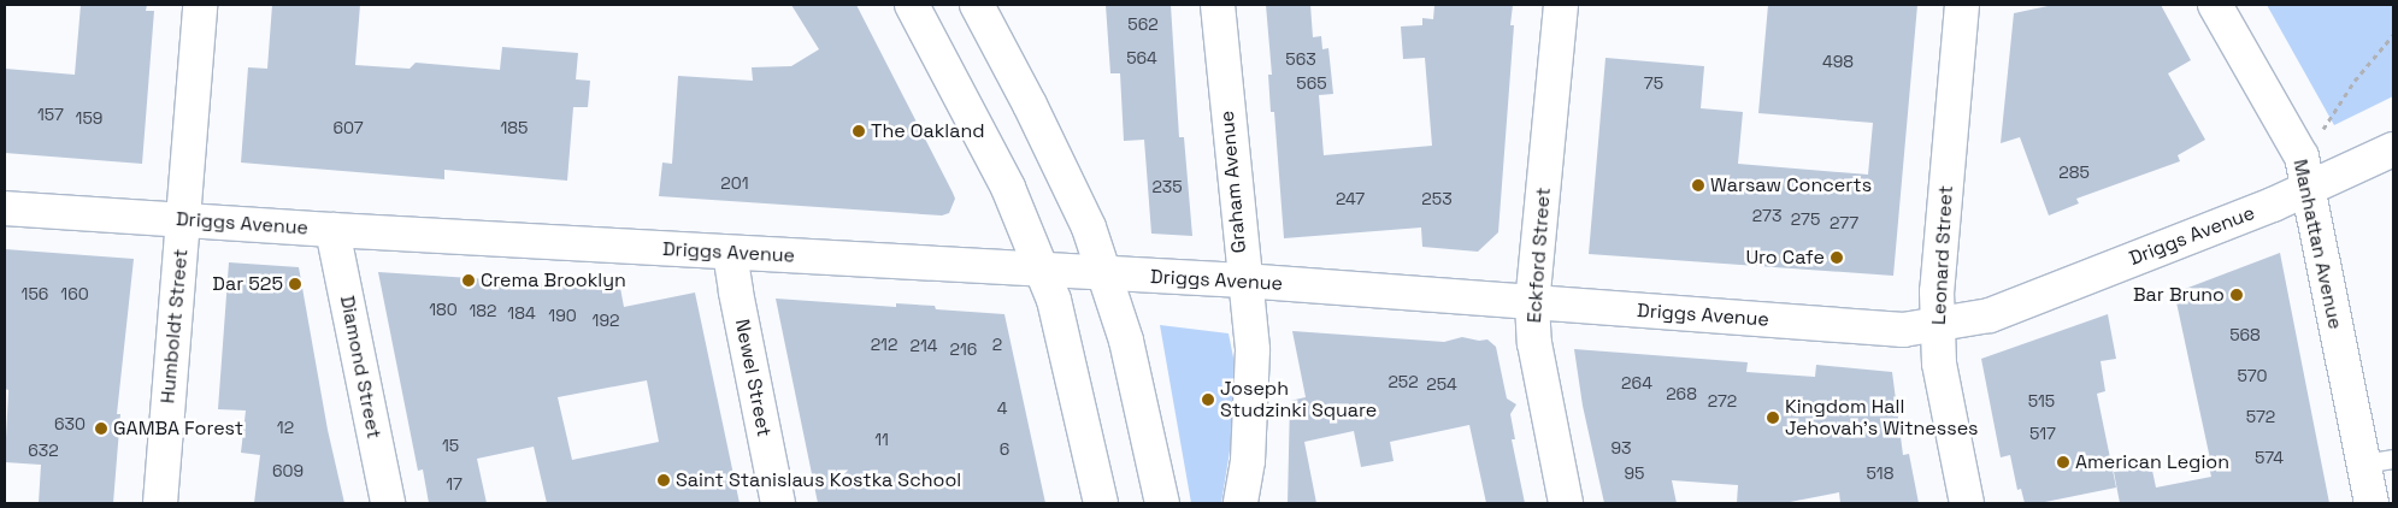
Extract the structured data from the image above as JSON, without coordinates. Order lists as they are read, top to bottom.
{
  "streets": {
    "street": [
      "Graham Avenue",
      "Driggs Avenue",
      "Manhattan Avenue",
      "Eckford Street",
      "Leonard Street",
      "Humboldt Street",
      "Diamond Street",
      "Newel Street"
    ]
  },
  "crossings": [
    ["Graham Avenue", "Driggs Avenue"],
    ["Driggs Avenue", "Manhattan Avenue"],
    ["Driggs Avenue", "Eckford Street"],
    ["Driggs Avenue", "Leonard Street"],
    ["Driggs Avenue", "Humboldt Street"],
    ["Driggs Avenue", "Diamond Street"],
    ["Driggs Avenue", "Newel Street"]
  ],
  "places": [
    "The Oakland",
    "Warsaw Concerts",
    "Uro Cafe",
    "Crema Brooklyn",
    "Dar 525",
    "Bar Bruno",
    "Joseph Studzinki Square",
    "Kingdom Hall Jehovah's Witnesses",
    "GAMBA Forest",
    "American Legion",
    "Saint Stanislaus Kostka School"
  ],
  "house_numbers": [
    "562",
    "564",
    "563",
    "498",
    "565",
    "75",
    "157",
    "159",
    "607",
    "185",
    "285",
    "201",
    "235",
    "247",
    "253",
    "273",
    "275",
    "277",
    "156",
    "160",
    "180",
    "182",
    "184",
    "190",
    "192",
    "568",
    "212",
    "2",
    "214",
    "216",
    "570",
    "252",
    "264",
    "254",
    "268",
    "272",
    "515",
    "4",
    "572",
    "630",
    "12",
    "517",
    "11",
    "15",
    "93",
    "6",
    "632",
    "574",
    "609",
    "95",
    "518",
    "17"
  ]
}
